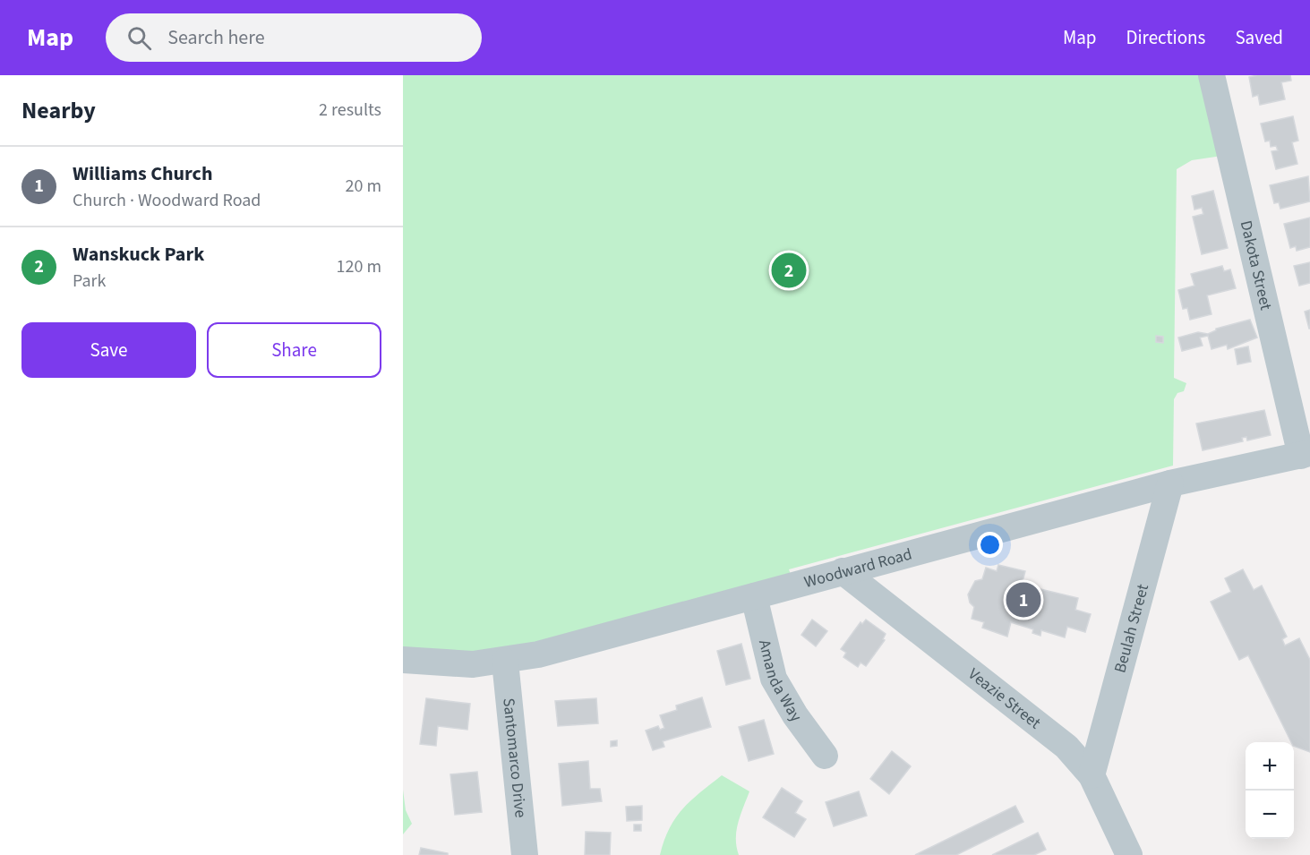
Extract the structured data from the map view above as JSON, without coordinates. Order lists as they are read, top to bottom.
{
  "streets": {
    "street": [
      "Dakota Street",
      "Woodward Road",
      "Beulah Street",
      "Amanda Way",
      "Veazie Street",
      "Santomarco Drive"
    ]
  },
  "crossings": [
    ["Dakota Street", "Woodward Road"],
    ["Woodward Road", "Beulah Street"],
    ["Woodward Road", "Amanda Way"],
    ["Woodward Road", "Veazie Street"],
    ["Woodward Road", "Santomarco Drive"],
    ["Beulah Street", "Veazie Street"]
  ],
  "page": {
    "header": "Map",
    "search": "Search here",
    "nav": ["Map", "Directions", "Saved"],
    "heading": ["Nearby", "2 results"],
    "list": [
      {
        "mark": "1",
        "name": "Williams Church",
        "note": "Church · Woodward Road",
        "value": "20 m"
      },
      {
        "mark": "2",
        "name": "Wanskuck Park",
        "note": "Park",
        "value": "120 m"
      }
    ],
    "pins": ["2", "1"],
    "buttons": ["Save", "Share"],
    "map_buttons": ["+", "−"]
  }
}
